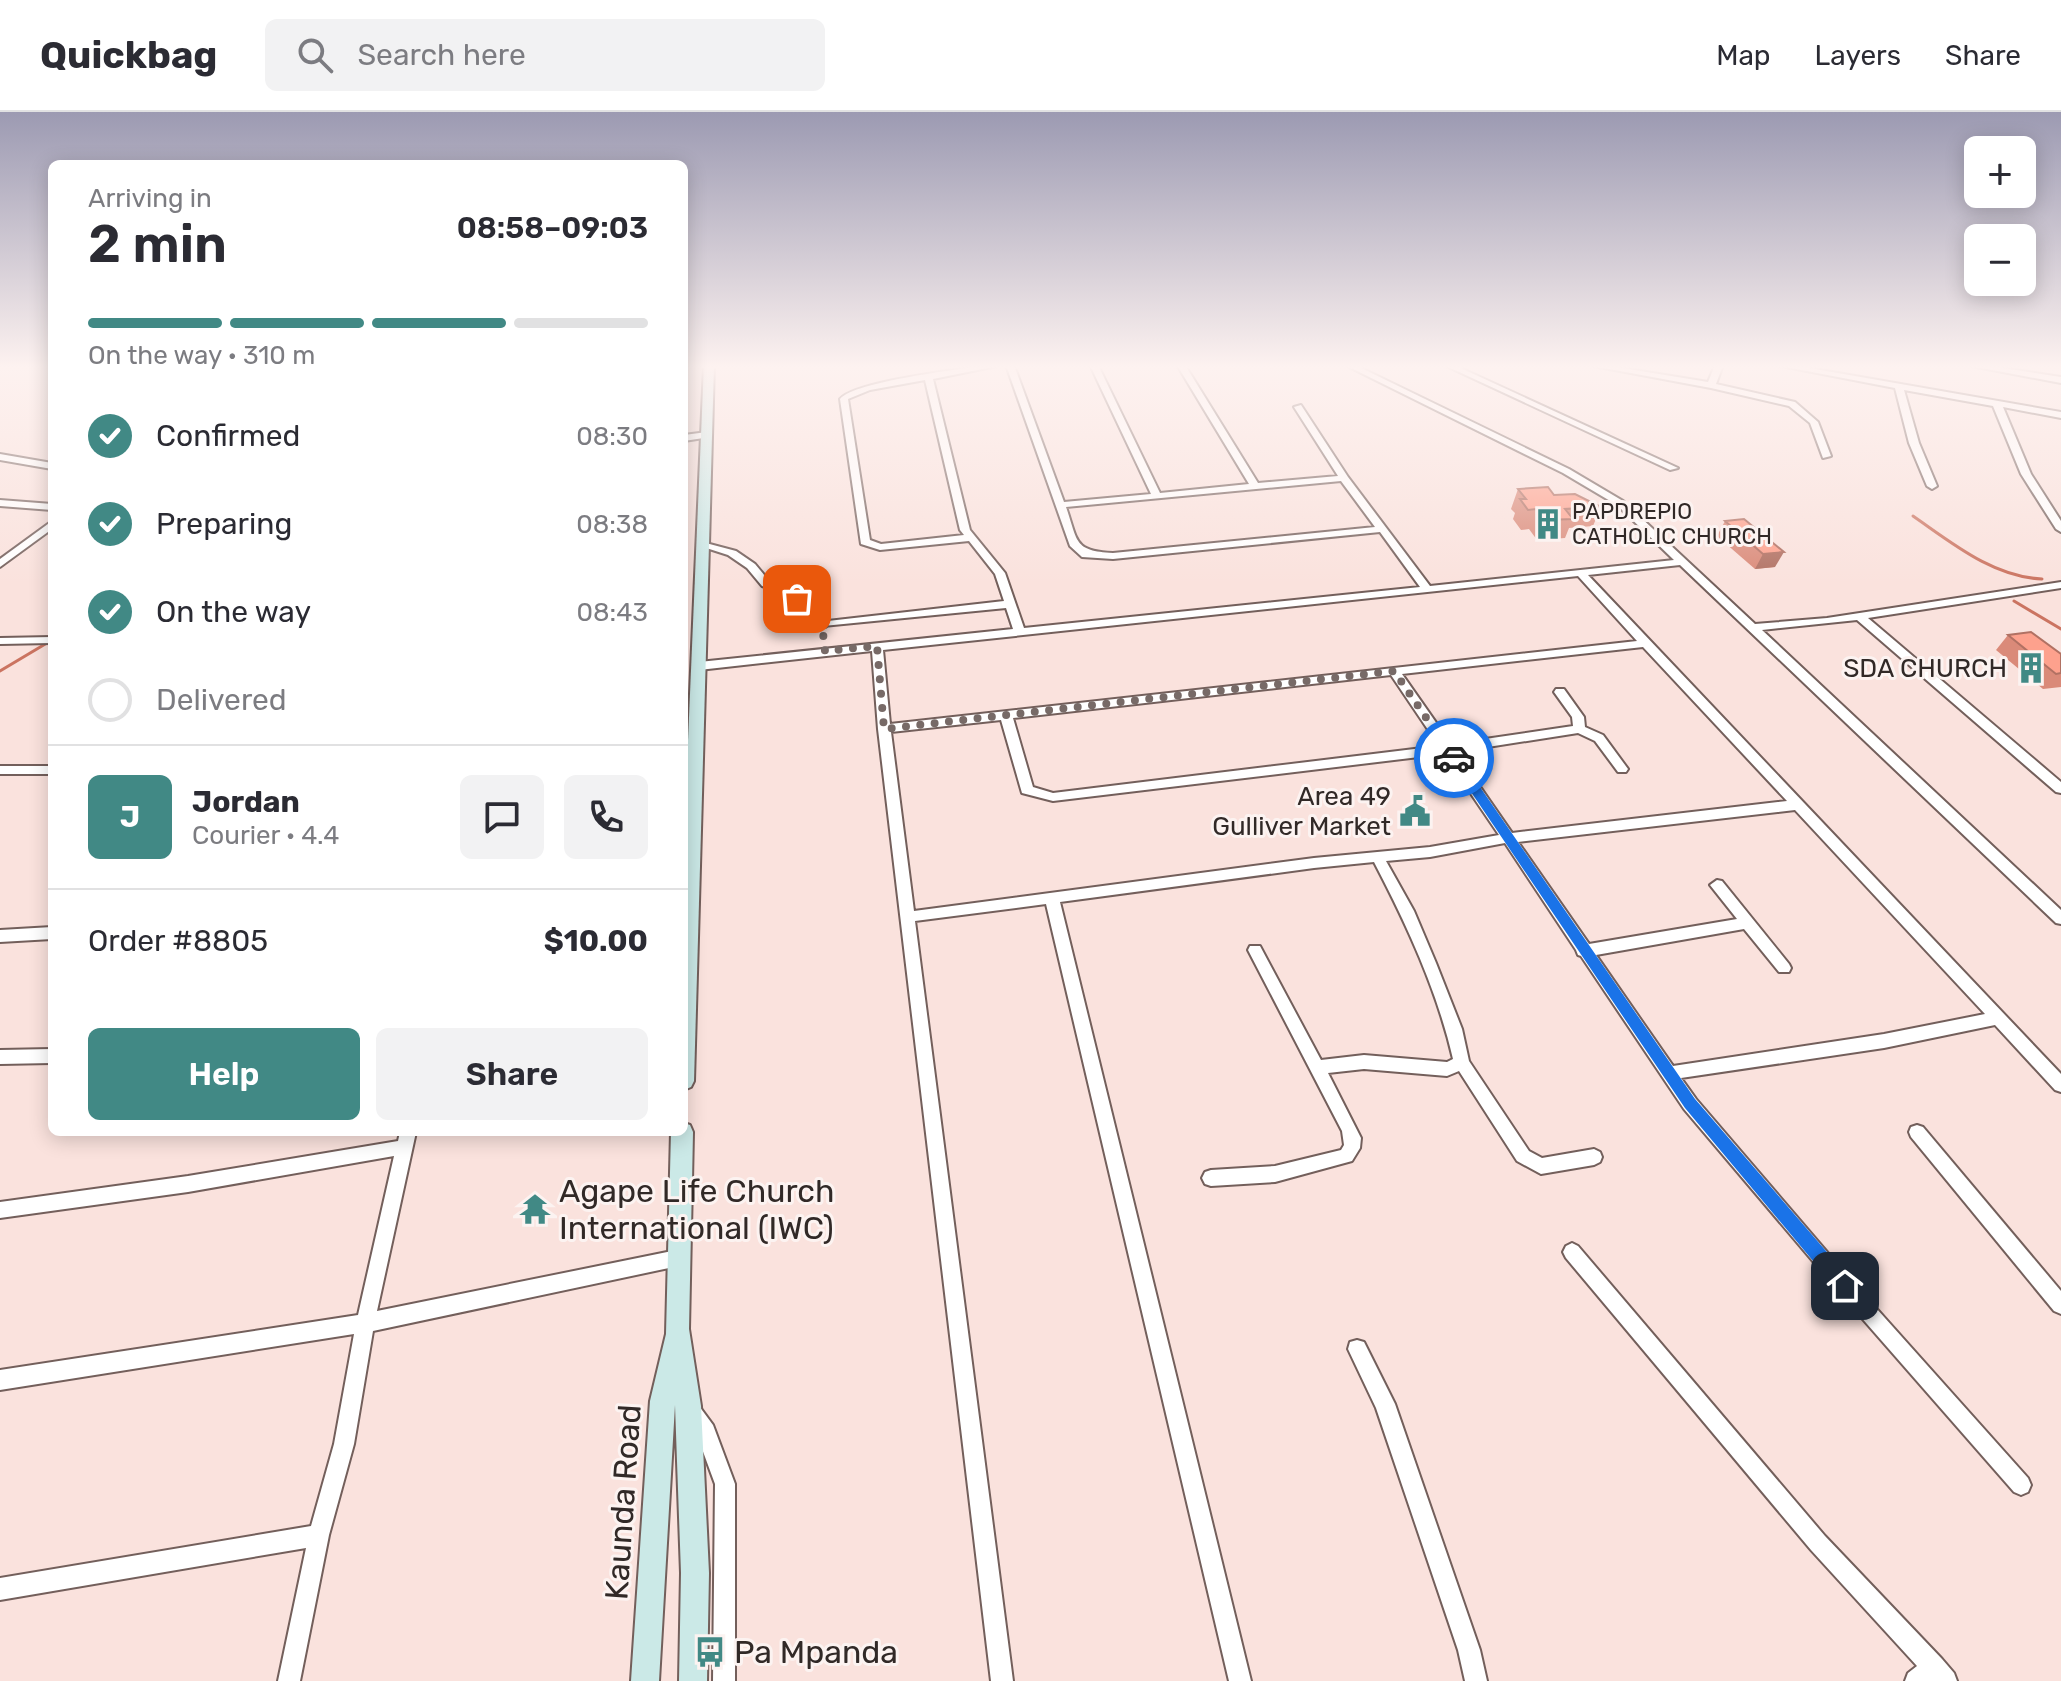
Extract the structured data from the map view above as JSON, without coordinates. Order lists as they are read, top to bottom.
{
  "streets": {
    "main road": ["Kaunda Road"]
  },
  "places": {
    "building": ["PAPDREPIO CATHOLIC CHURCH", "SDA CHURCH"],
    "public building": ["Area 49 Gulliver Market"],
    "temple": ["Agape Life Church International (IWC)"],
    "bus stop": ["Pa Mpanda"]
  },
  "page": {
    "header": "Quickbag",
    "search": "Search here",
    "nav": ["Map", "Layers", "Share"],
    "map_buttons": ["+", "−"],
    "heading": ["2 min", "Arriving in", "08:58–09:03"],
    "panel": [
      "Jordan",
      "Courier · 4.4",
      "Order #8805",
      "$10.00"
    ],
    "bar": "On the way · 310 m",
    "list": [
      ["Confirmed", "08:30"],
      ["Preparing", "08:38"],
      ["On the way", "08:43"],
      "Delivered"
    ],
    "round": "J",
    "buttons": ["Help", "Share"]
  }
}
